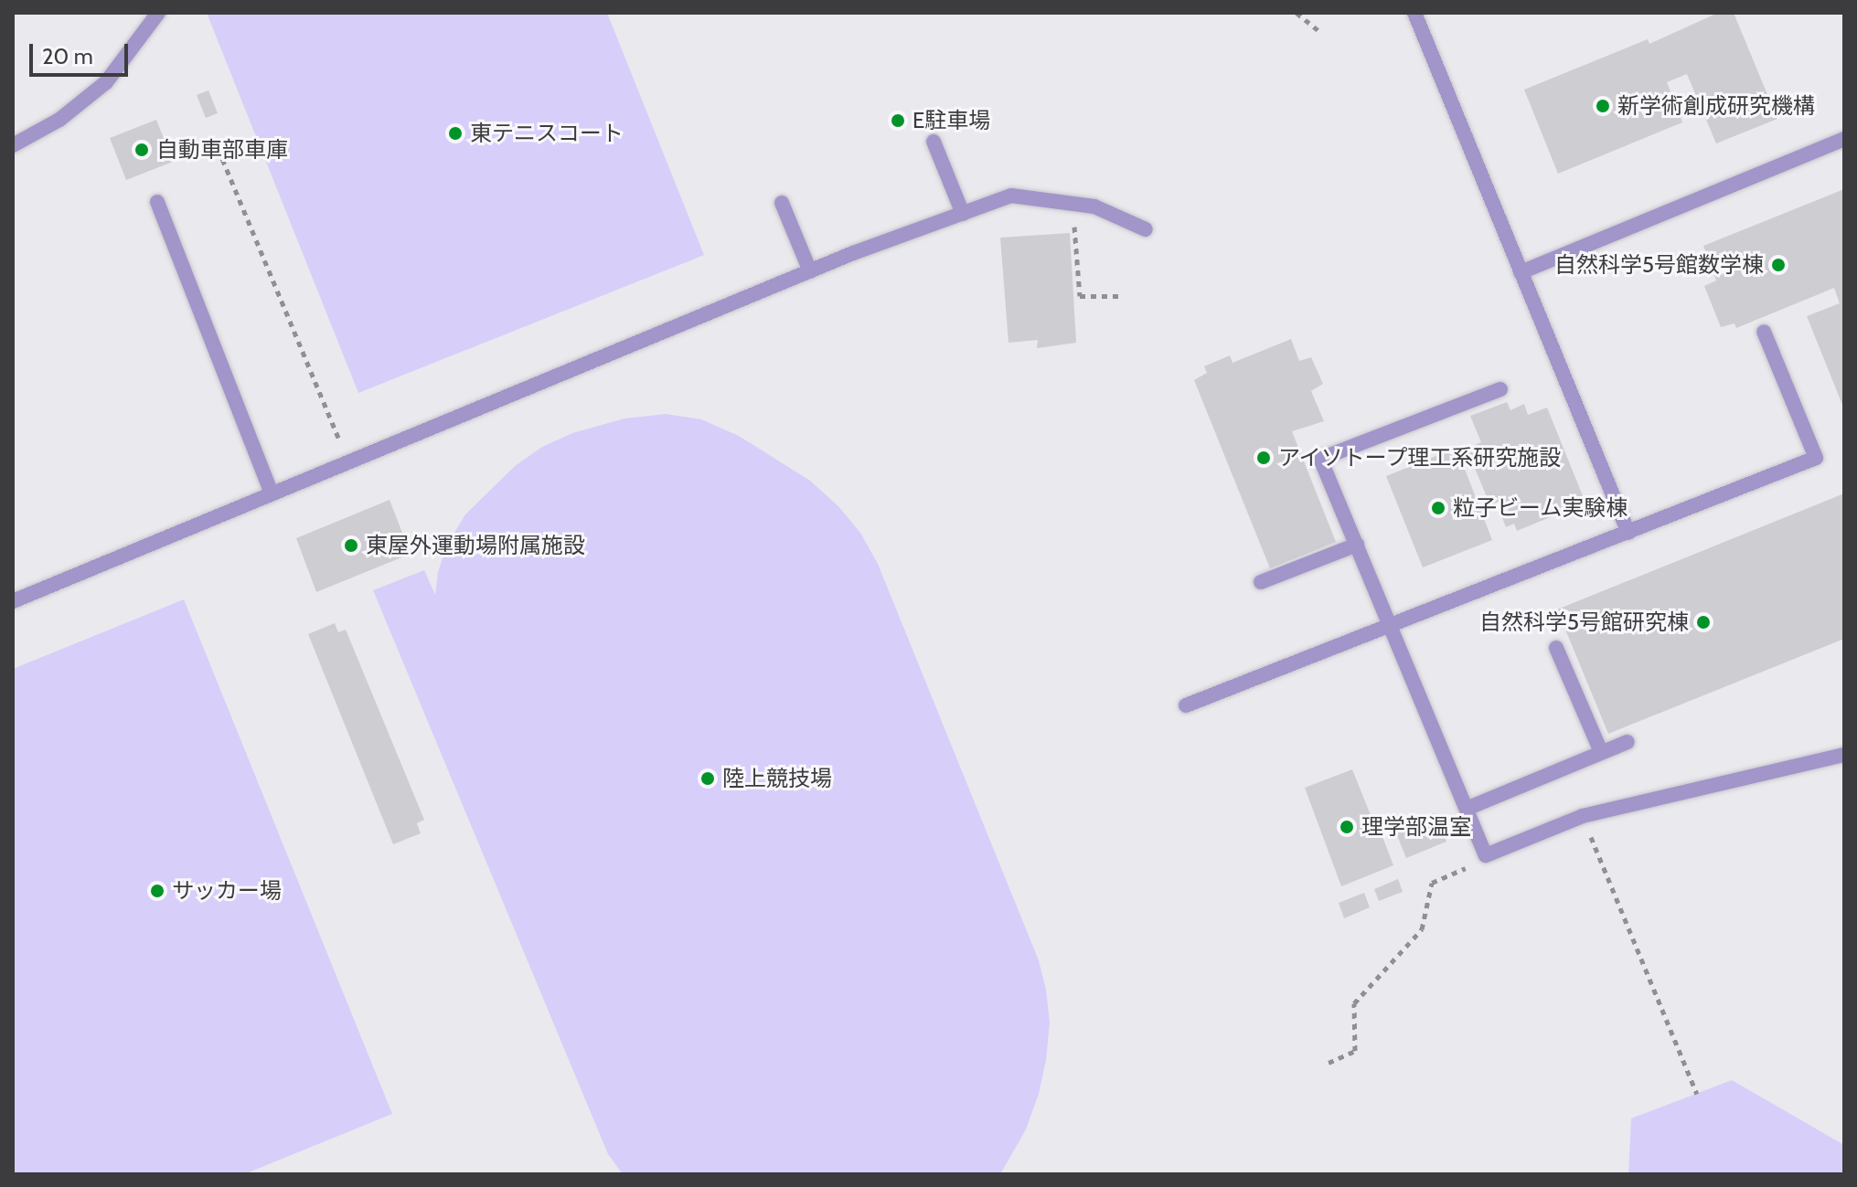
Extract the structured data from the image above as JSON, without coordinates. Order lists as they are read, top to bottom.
{
  "places": [
    "新学術創成研究機構",
    "E駐車場",
    "東テニスコート",
    "自動車部車庫",
    "自然科学5号館数学棟",
    "アイソトープ理工系研究施設",
    "粒子ビーム実験棟",
    "東屋外運動場附属施設",
    "自然科学5号館研究棟",
    "陸上競技場",
    "理学部温室",
    "サッカー場"
  ],
  "scale_bar": "20 m"
}
